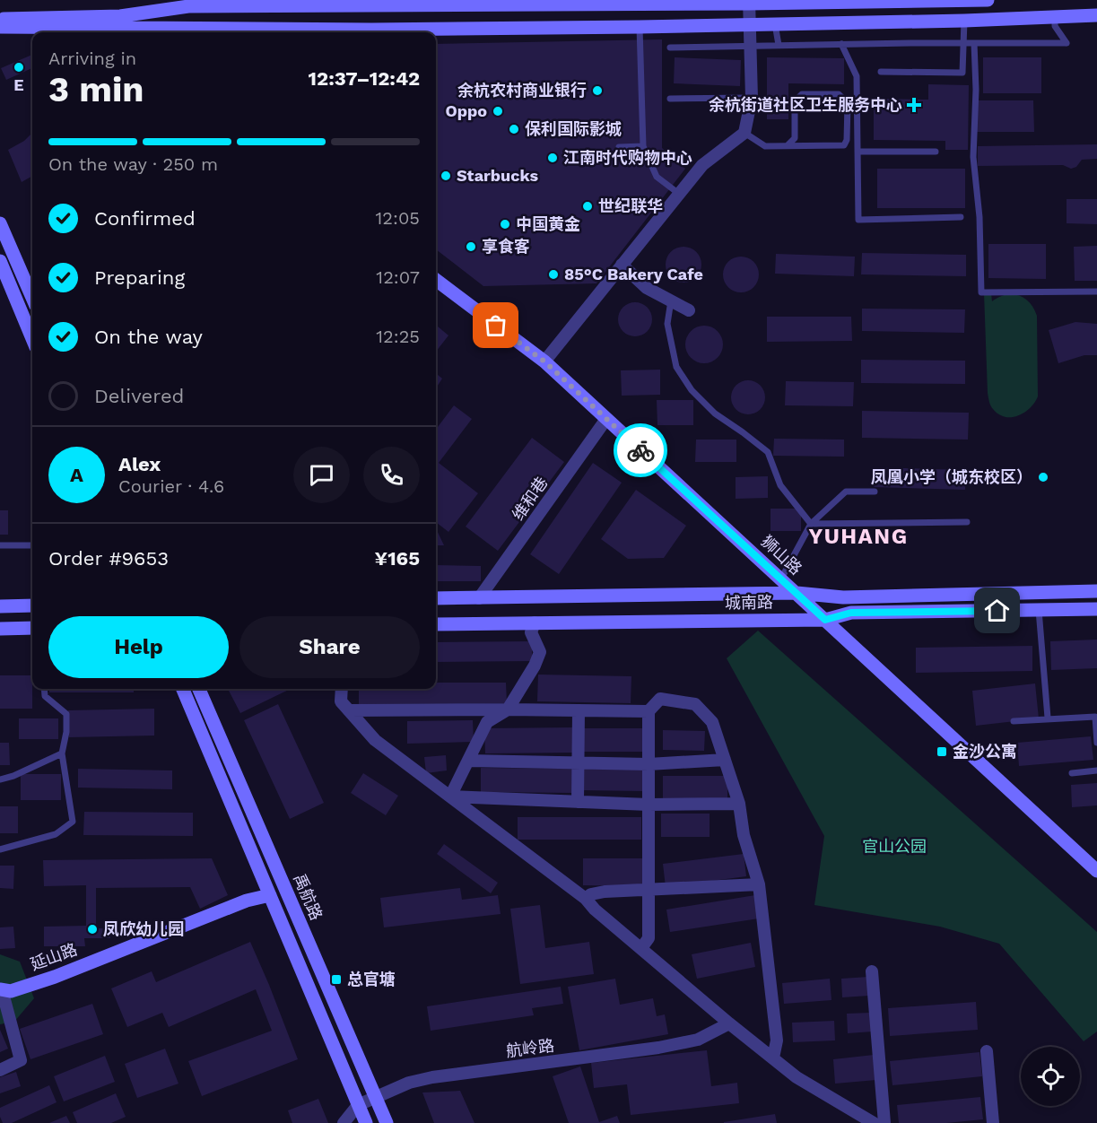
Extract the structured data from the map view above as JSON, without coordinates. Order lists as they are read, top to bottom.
{
  "streets": {
    "main road": [
      "狮山路",
      "城南路",
      "禹航路",
      "延山路"
    ],
    "street": ["维和巷", "航岭路"]
  },
  "crossings": [
    ["维和巷", "狮山路"],
    ["维和巷", "城南路"],
    ["狮山路", "城南路"],
    ["禹航路", "航岭路"]
  ],
  "districts": ["YUHANG"],
  "parks": ["官山公园"],
  "places": {
    "other": [
      "E",
      "余杭农村商业银行",
      "Oppo",
      "保利国际影城",
      "江南时代购物中心",
      "Starbucks",
      "世纪联华",
      "中国黄金",
      "享食客",
      "85°C Bakery Cafe",
      "凤凰小学（城东校区）",
      "凤欣幼儿园"
    ],
    "health": ["余杭街道社区卫生服务中心"],
    "transit": ["金沙公寓", "总官塘"]
  },
  "page": {
    "heading": ["3 min", "Arriving in", "12:37–12:42"],
    "panel": [
      "Alex",
      "Courier · 4.6",
      "Order #9653",
      "¥165"
    ],
    "bar": "On the way · 250 m",
    "list": [
      ["Confirmed", "12:05"],
      ["Preparing", "12:07"],
      ["On the way", "12:25"],
      "Delivered"
    ],
    "round": "A",
    "buttons": ["Help", "Share"]
  }
}
